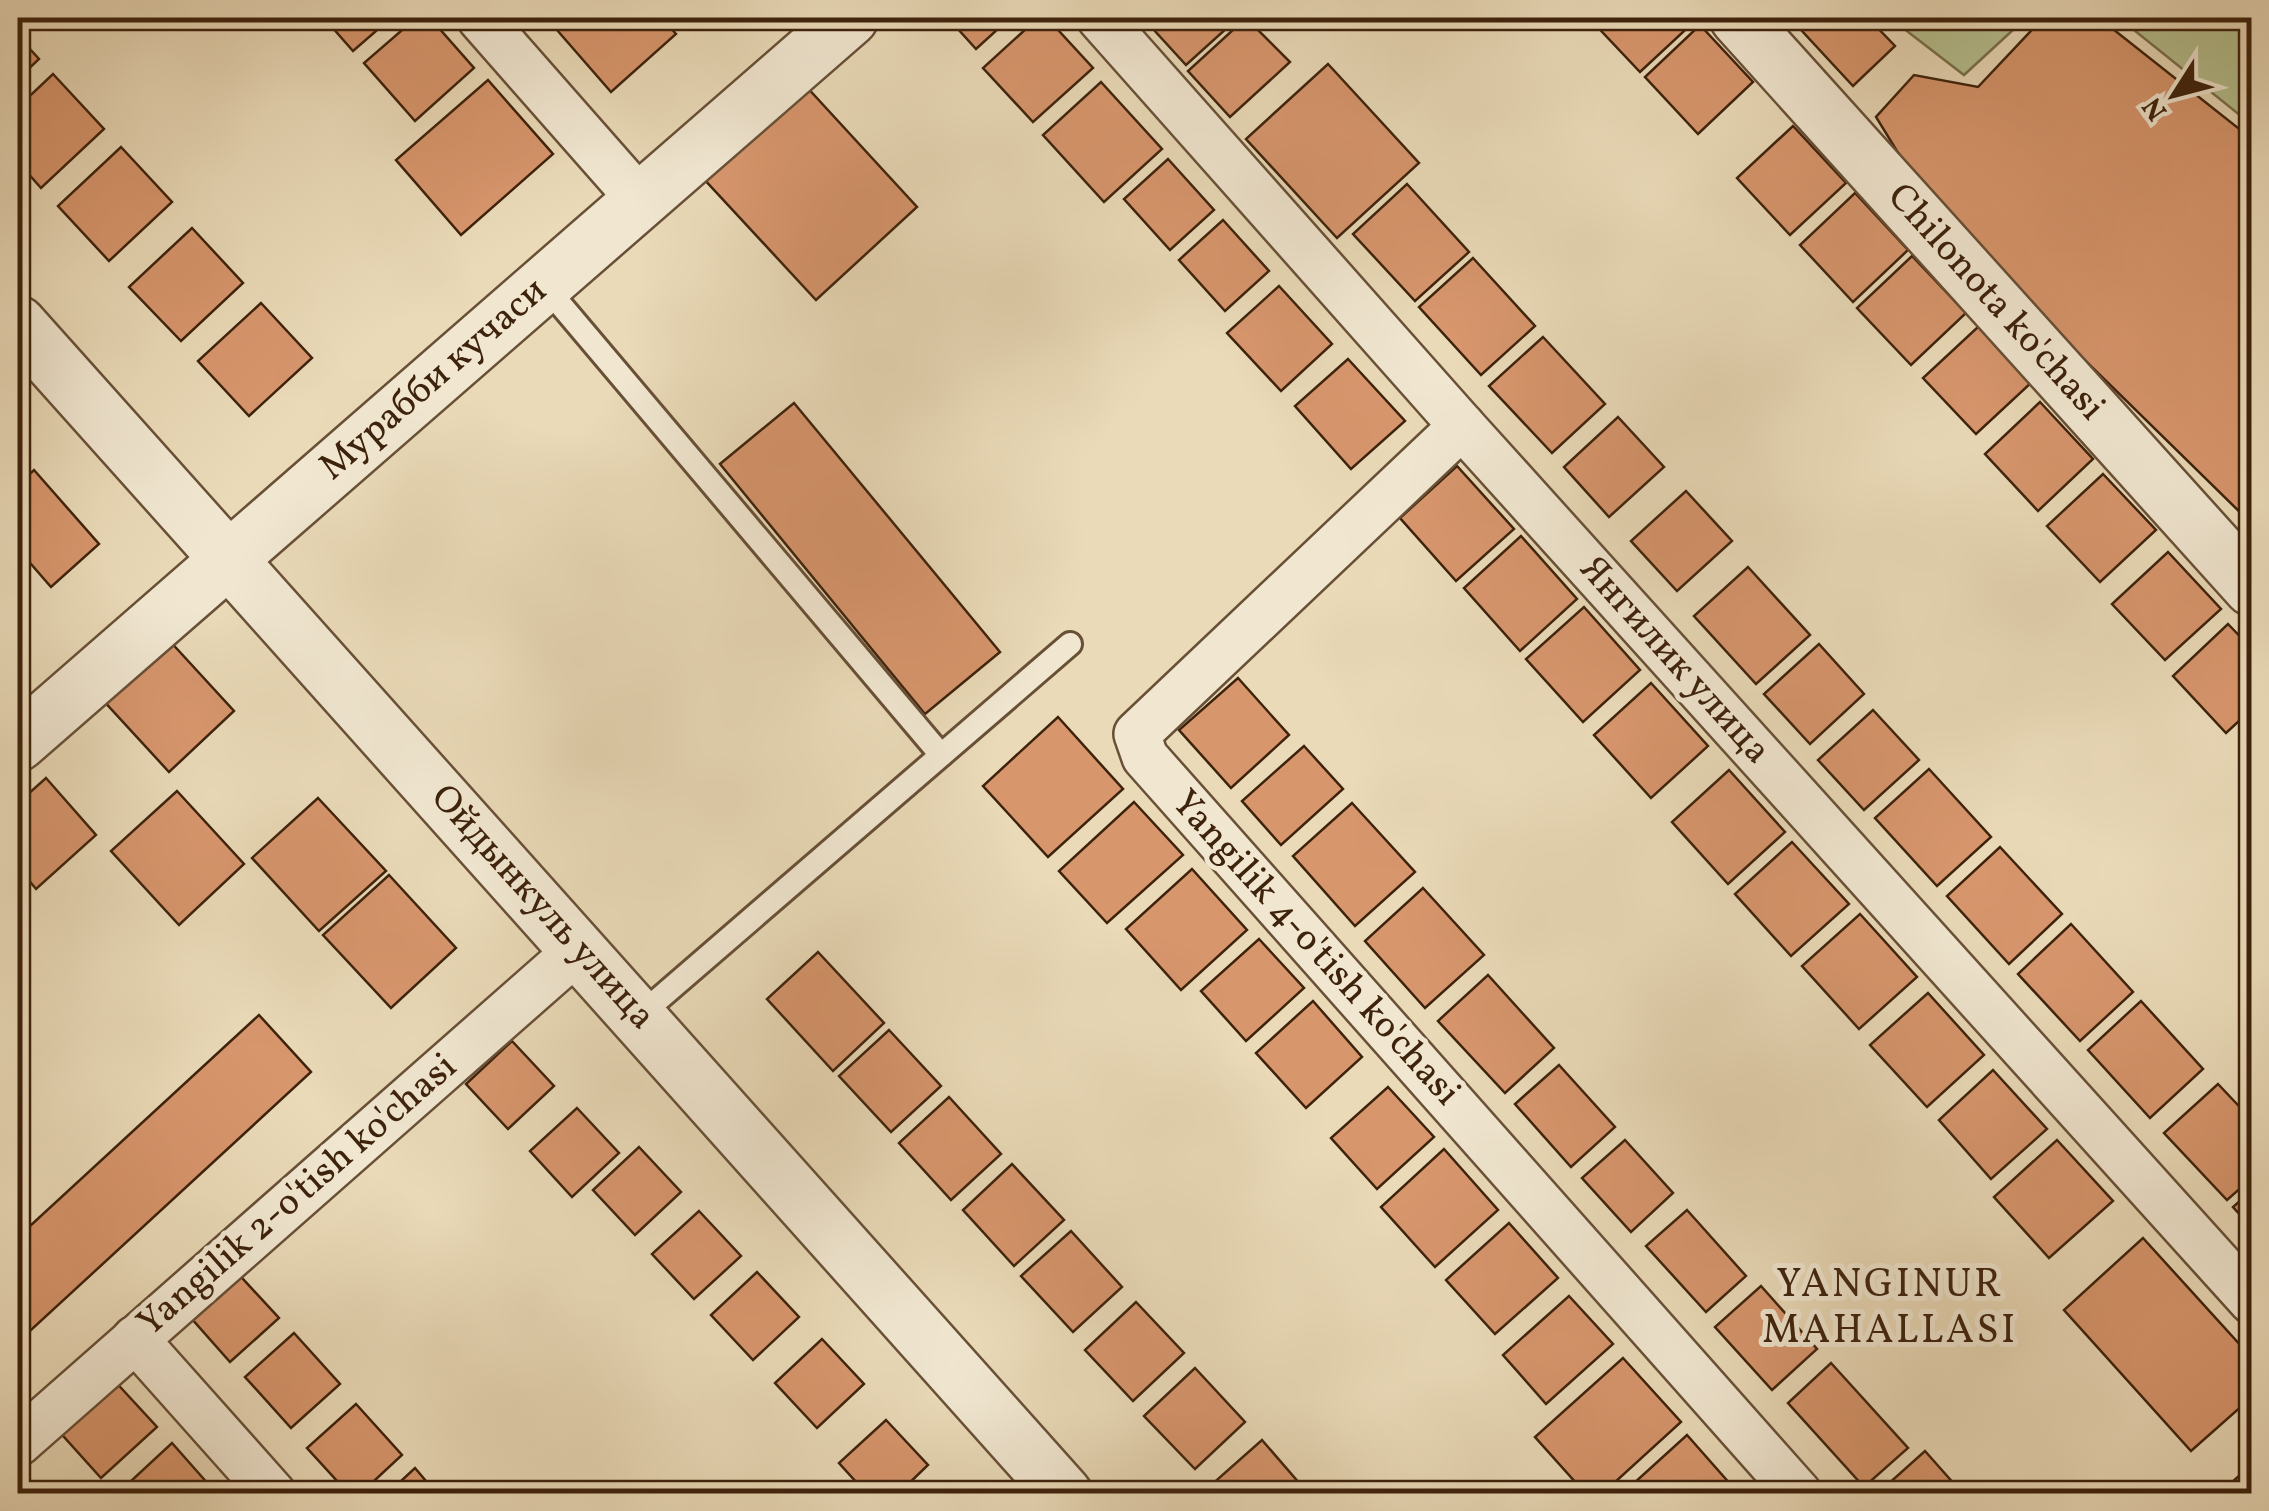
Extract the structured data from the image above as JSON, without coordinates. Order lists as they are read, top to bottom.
{
  "streets": {
    "street": [
      "Chilonota ko'chasi",
      "Мурабби кучаси",
      "Янгилик улица",
      "Ойдынкуль улица",
      "Yangilik 4-o'tish ko'chasi",
      "Yangilik 2-o'tish ko'chasi"
    ]
  },
  "crossings": [
    ["Мурабби кучаси", "Ойдынкуль улица"],
    ["Янгилик улица", "Yangilik 4-o'tish ko'chasi"],
    ["Ойдынкуль улица", "Yangilik 2-o'tish ko'chasi"]
  ],
  "districts": ["YANGINUR MAHALLASI"],
  "north": "bottom left"
}
